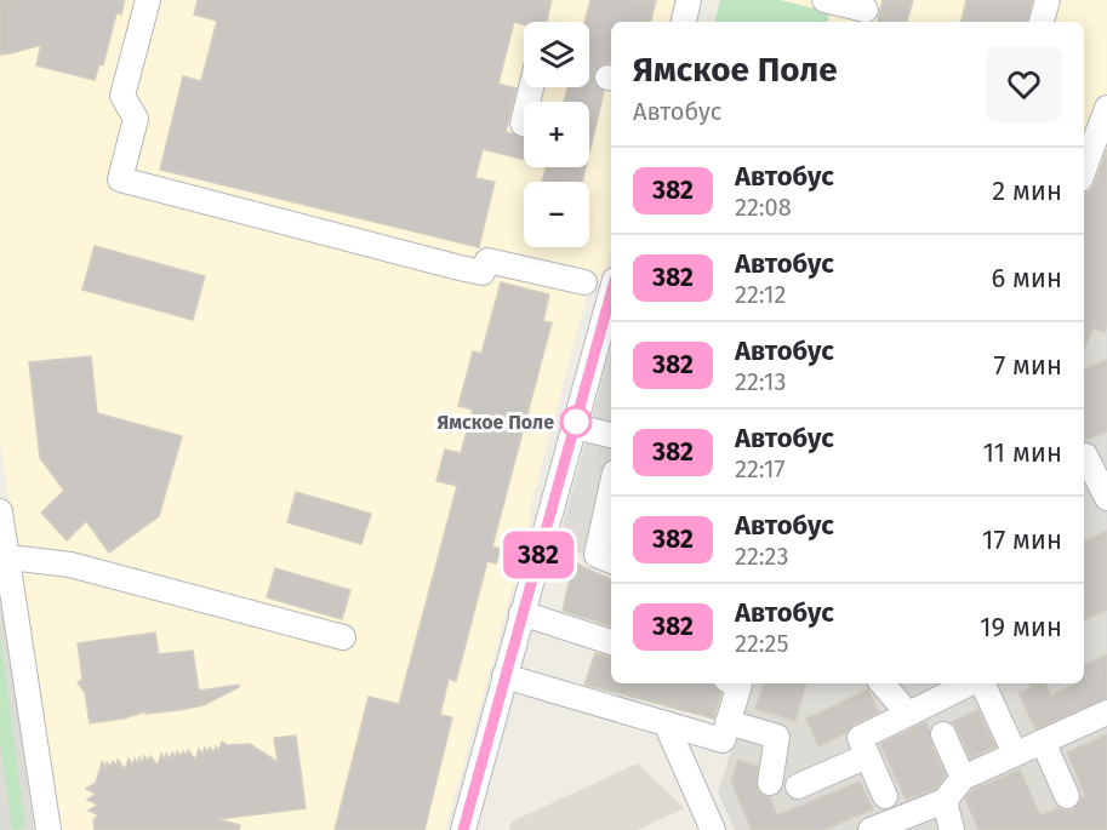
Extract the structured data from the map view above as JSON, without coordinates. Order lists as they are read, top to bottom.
{
  "places": ["Ямское Поле"],
  "lines": ["bus line 382"],
  "page": {
    "on_map": "382",
    "map_buttons": ["+", "−"],
    "heading": ["Ямское Поле", "Автобус"],
    "list": [
      {
        "mark": "382",
        "name": "Автобус",
        "note": "22:08",
        "value": "2 мин"
      },
      {
        "mark": "382",
        "name": "Автобус",
        "note": "22:12",
        "value": "6 мин"
      },
      {
        "mark": "382",
        "name": "Автобус",
        "note": "22:13",
        "value": "7 мин"
      },
      {
        "mark": "382",
        "name": "Автобус",
        "note": "22:17",
        "value": "11 мин"
      },
      {
        "mark": "382",
        "name": "Автобус",
        "note": "22:23",
        "value": "17 мин"
      },
      {
        "mark": "382",
        "name": "Автобус",
        "note": "22:25",
        "value": "19 мин"
      }
    ]
  }
}
